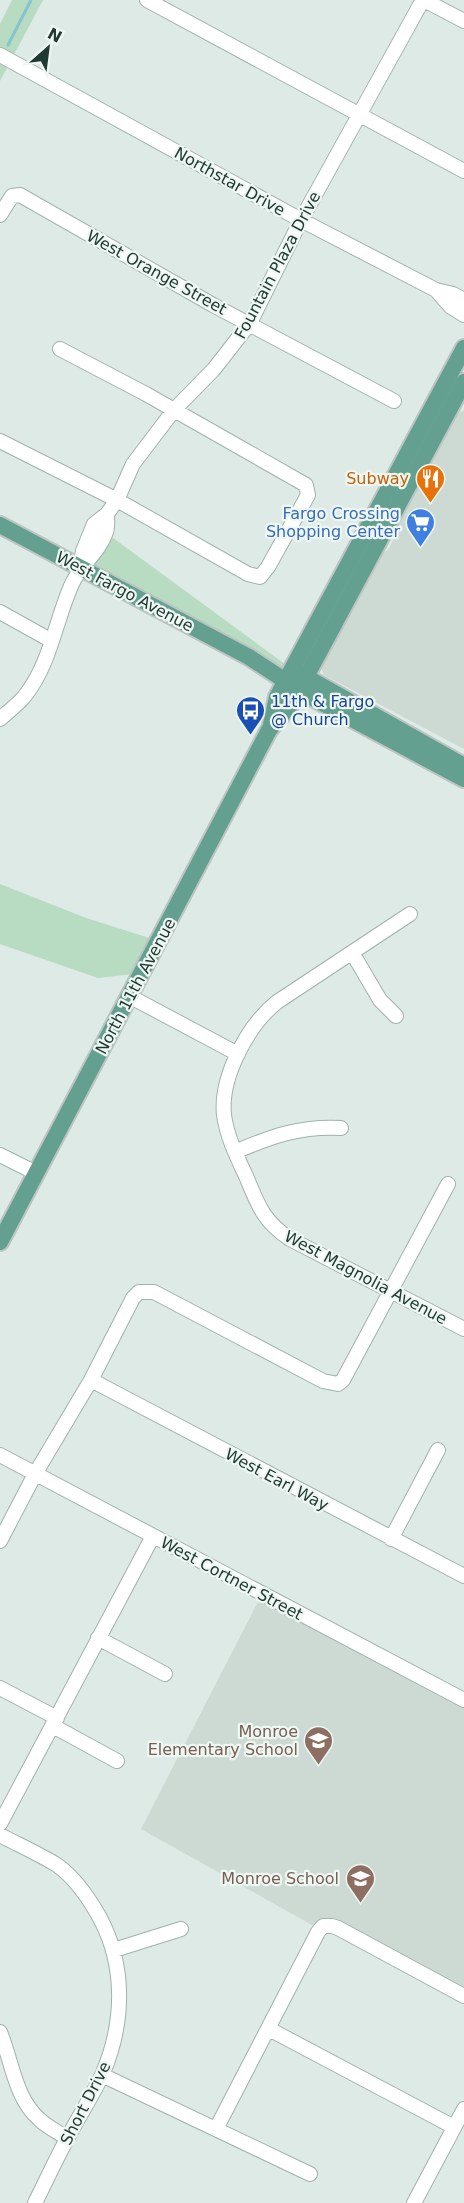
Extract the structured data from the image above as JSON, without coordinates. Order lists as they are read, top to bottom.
{
  "streets": {
    "main road": ["West Fargo Avenue", "North 11th Avenue"],
    "street": [
      "Northstar Drive",
      "Fountain Plaza Drive",
      "West Orange Street",
      "West Magnolia Avenue",
      "West Earl Way",
      "West Cortner Street",
      "Short Drive"
    ]
  },
  "crossings": [
    ["Northstar Drive", "Fountain Plaza Drive"],
    ["Fountain Plaza Drive", "West Orange Street"],
    ["Fountain Plaza Drive", "West Fargo Avenue"],
    ["West Fargo Avenue", "North 11th Avenue"]
  ],
  "places": {
    "restaurant": ["Subway"],
    "supermarket": ["Fargo Crossing Shopping Center"],
    "bus stop": ["11th & Fargo @ Church"],
    "school or university": ["Monroe Elementary School", "Monroe School"]
  },
  "north": "top right"
}
